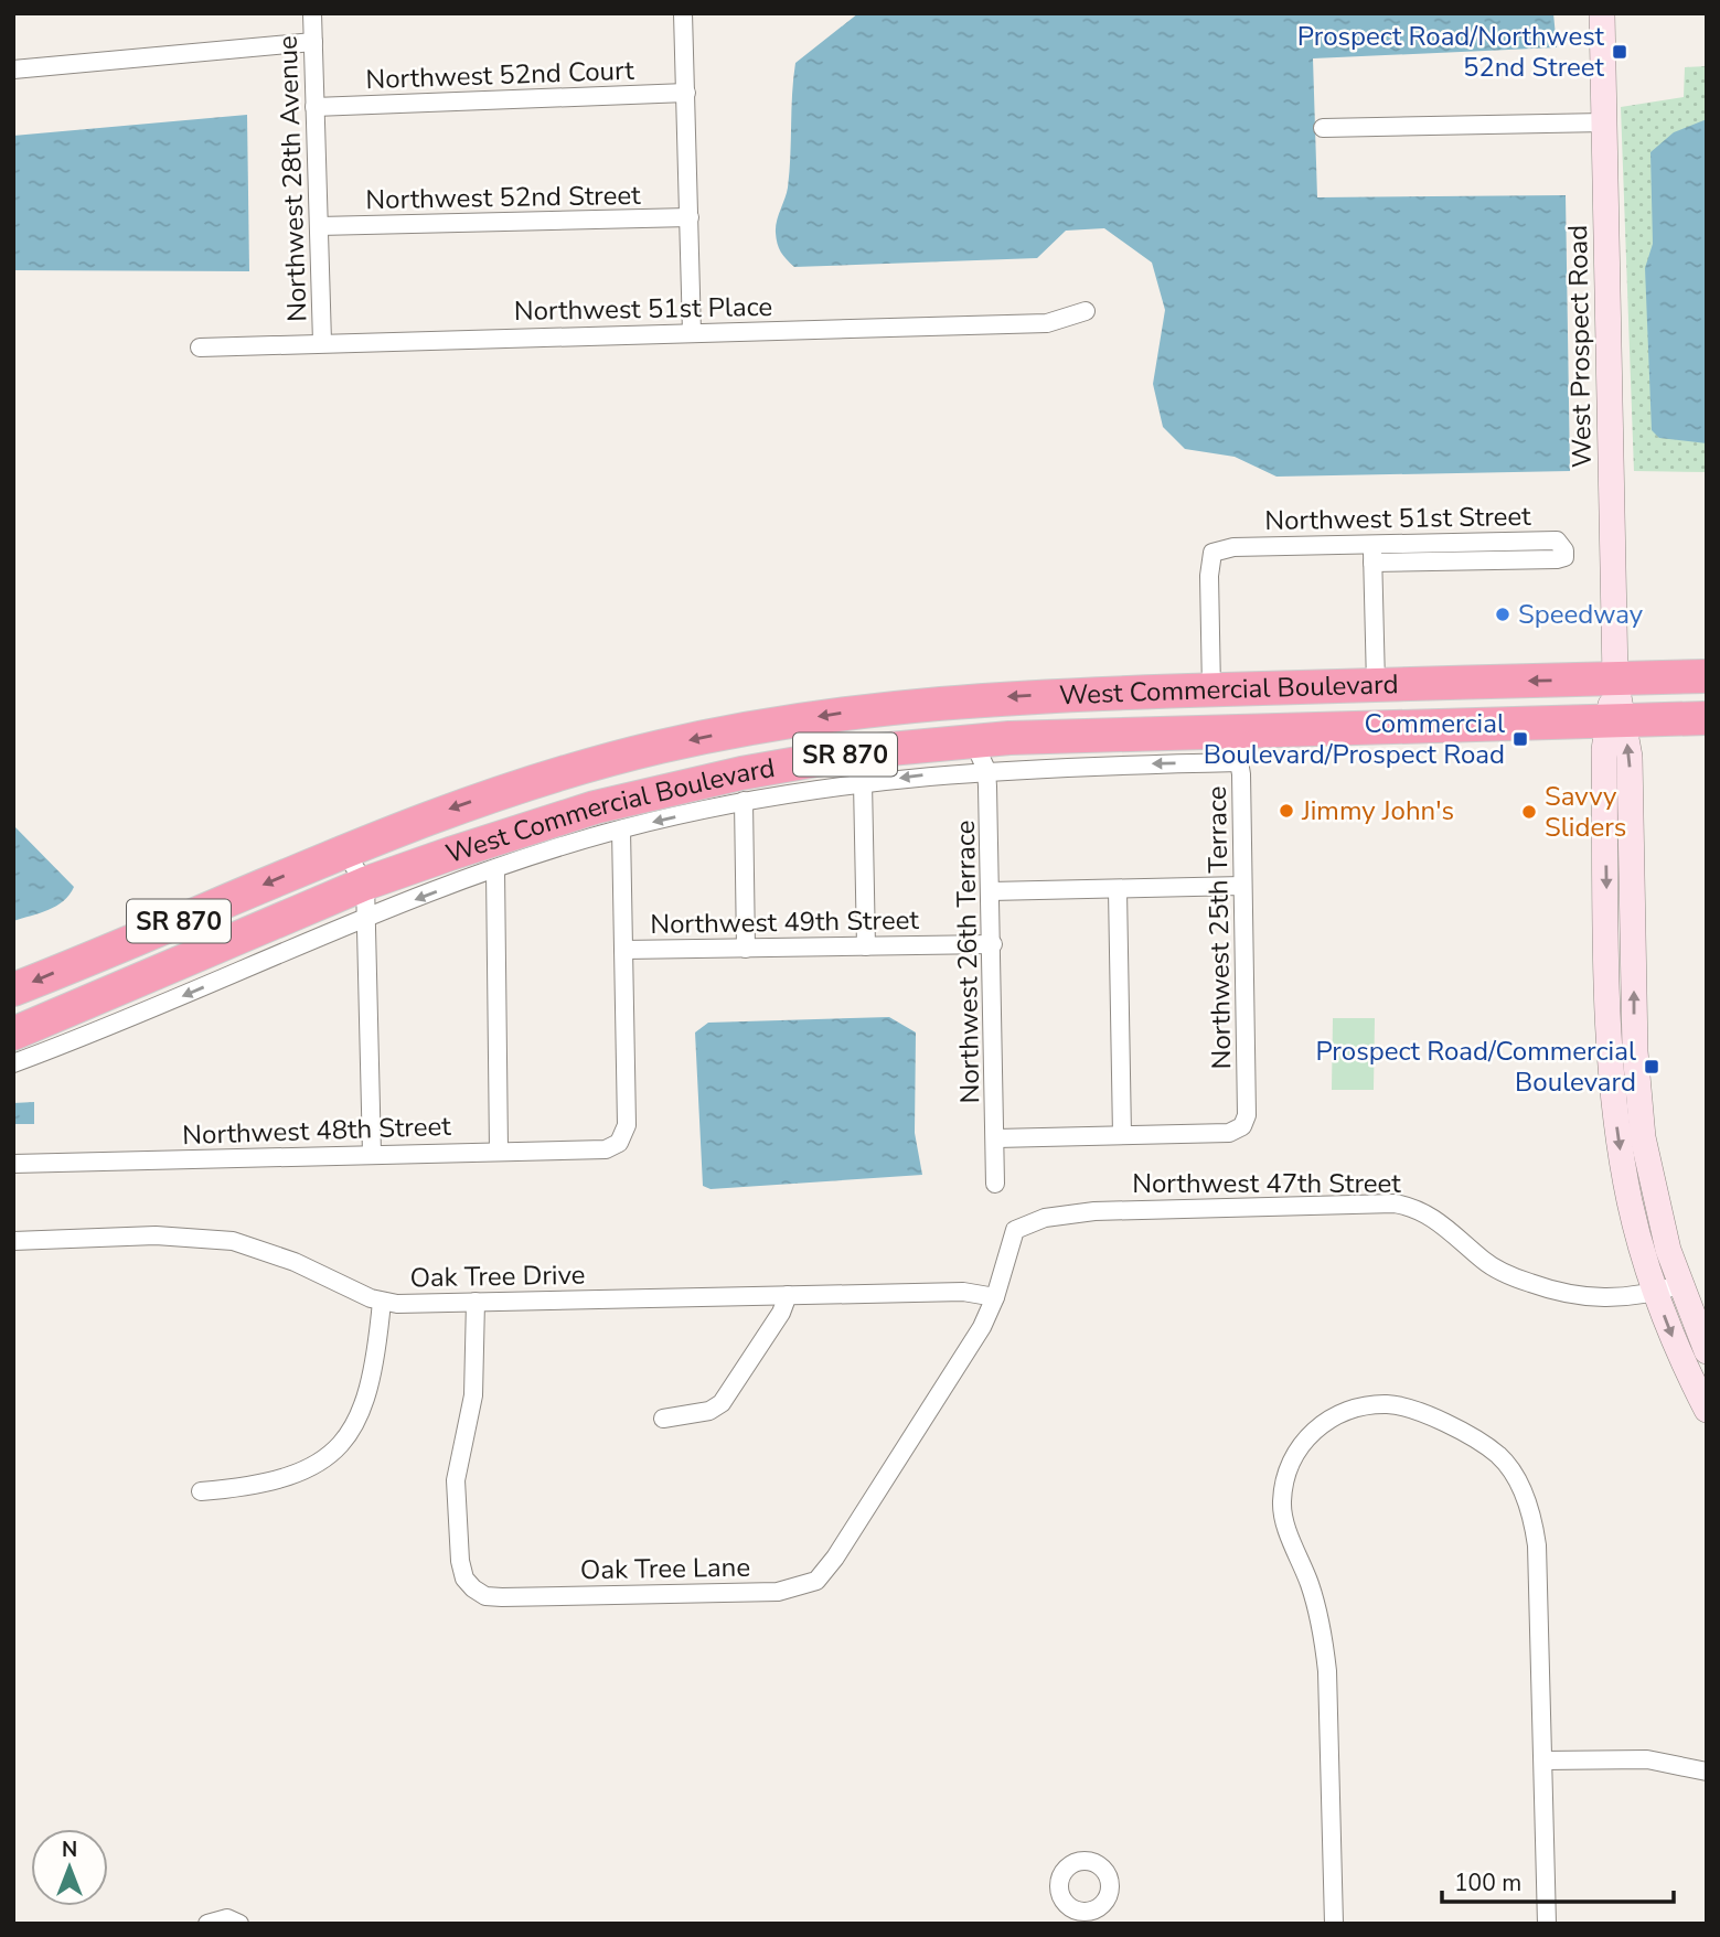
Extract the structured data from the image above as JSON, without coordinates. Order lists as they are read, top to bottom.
{
  "streets": {
    "highway": ["West Commercial Boulevard", "SR 870"],
    "main road": ["West Prospect Road"],
    "street": [
      "Northwest 52nd Court",
      "Northwest 28th Avenue",
      "Northwest 52nd Street",
      "Northwest 51st Place",
      "Northwest 51st Street",
      "Northwest 49th Street",
      "Northwest 25th Terrace",
      "Northwest 26th Terrace",
      "Northwest 48th Street",
      "Northwest 47th Street",
      "Oak Tree Drive",
      "Oak Tree Lane"
    ]
  },
  "crossings": [
    ["Northwest 52nd Court", "Northwest 28th Avenue"],
    ["Northwest 28th Avenue", "Northwest 52nd Street"],
    ["Northwest 28th Avenue", "Northwest 51st Place"],
    ["West Prospect Road", "West Commercial Boulevard"],
    ["West Prospect Road", "Northwest 47th Street"],
    ["Northwest 51st Street", "West Commercial Boulevard"],
    ["West Commercial Boulevard", "Northwest 25th Terrace"],
    ["West Commercial Boulevard", "Northwest 26th Terrace"],
    ["Northwest 49th Street", "Northwest 26th Terrace"],
    ["Northwest 49th Street", "Northwest 48th Street"],
    ["Northwest 47th Street", "Oak Tree Drive"],
    ["Northwest 47th Street", "Oak Tree Lane"],
    ["Oak Tree Drive", "Oak Tree Lane"]
  ],
  "places": {
    "transit": ["Prospect Road/Northwest 52nd Street", "Commercial Boulevard/Prospect Road", "Prospect Road/Commercial Boulevard"],
    "other": ["Speedway", "Jimmy John's", "Savvy Sliders"]
  },
  "scale_bar": "100 m",
  "north": "top"
}
